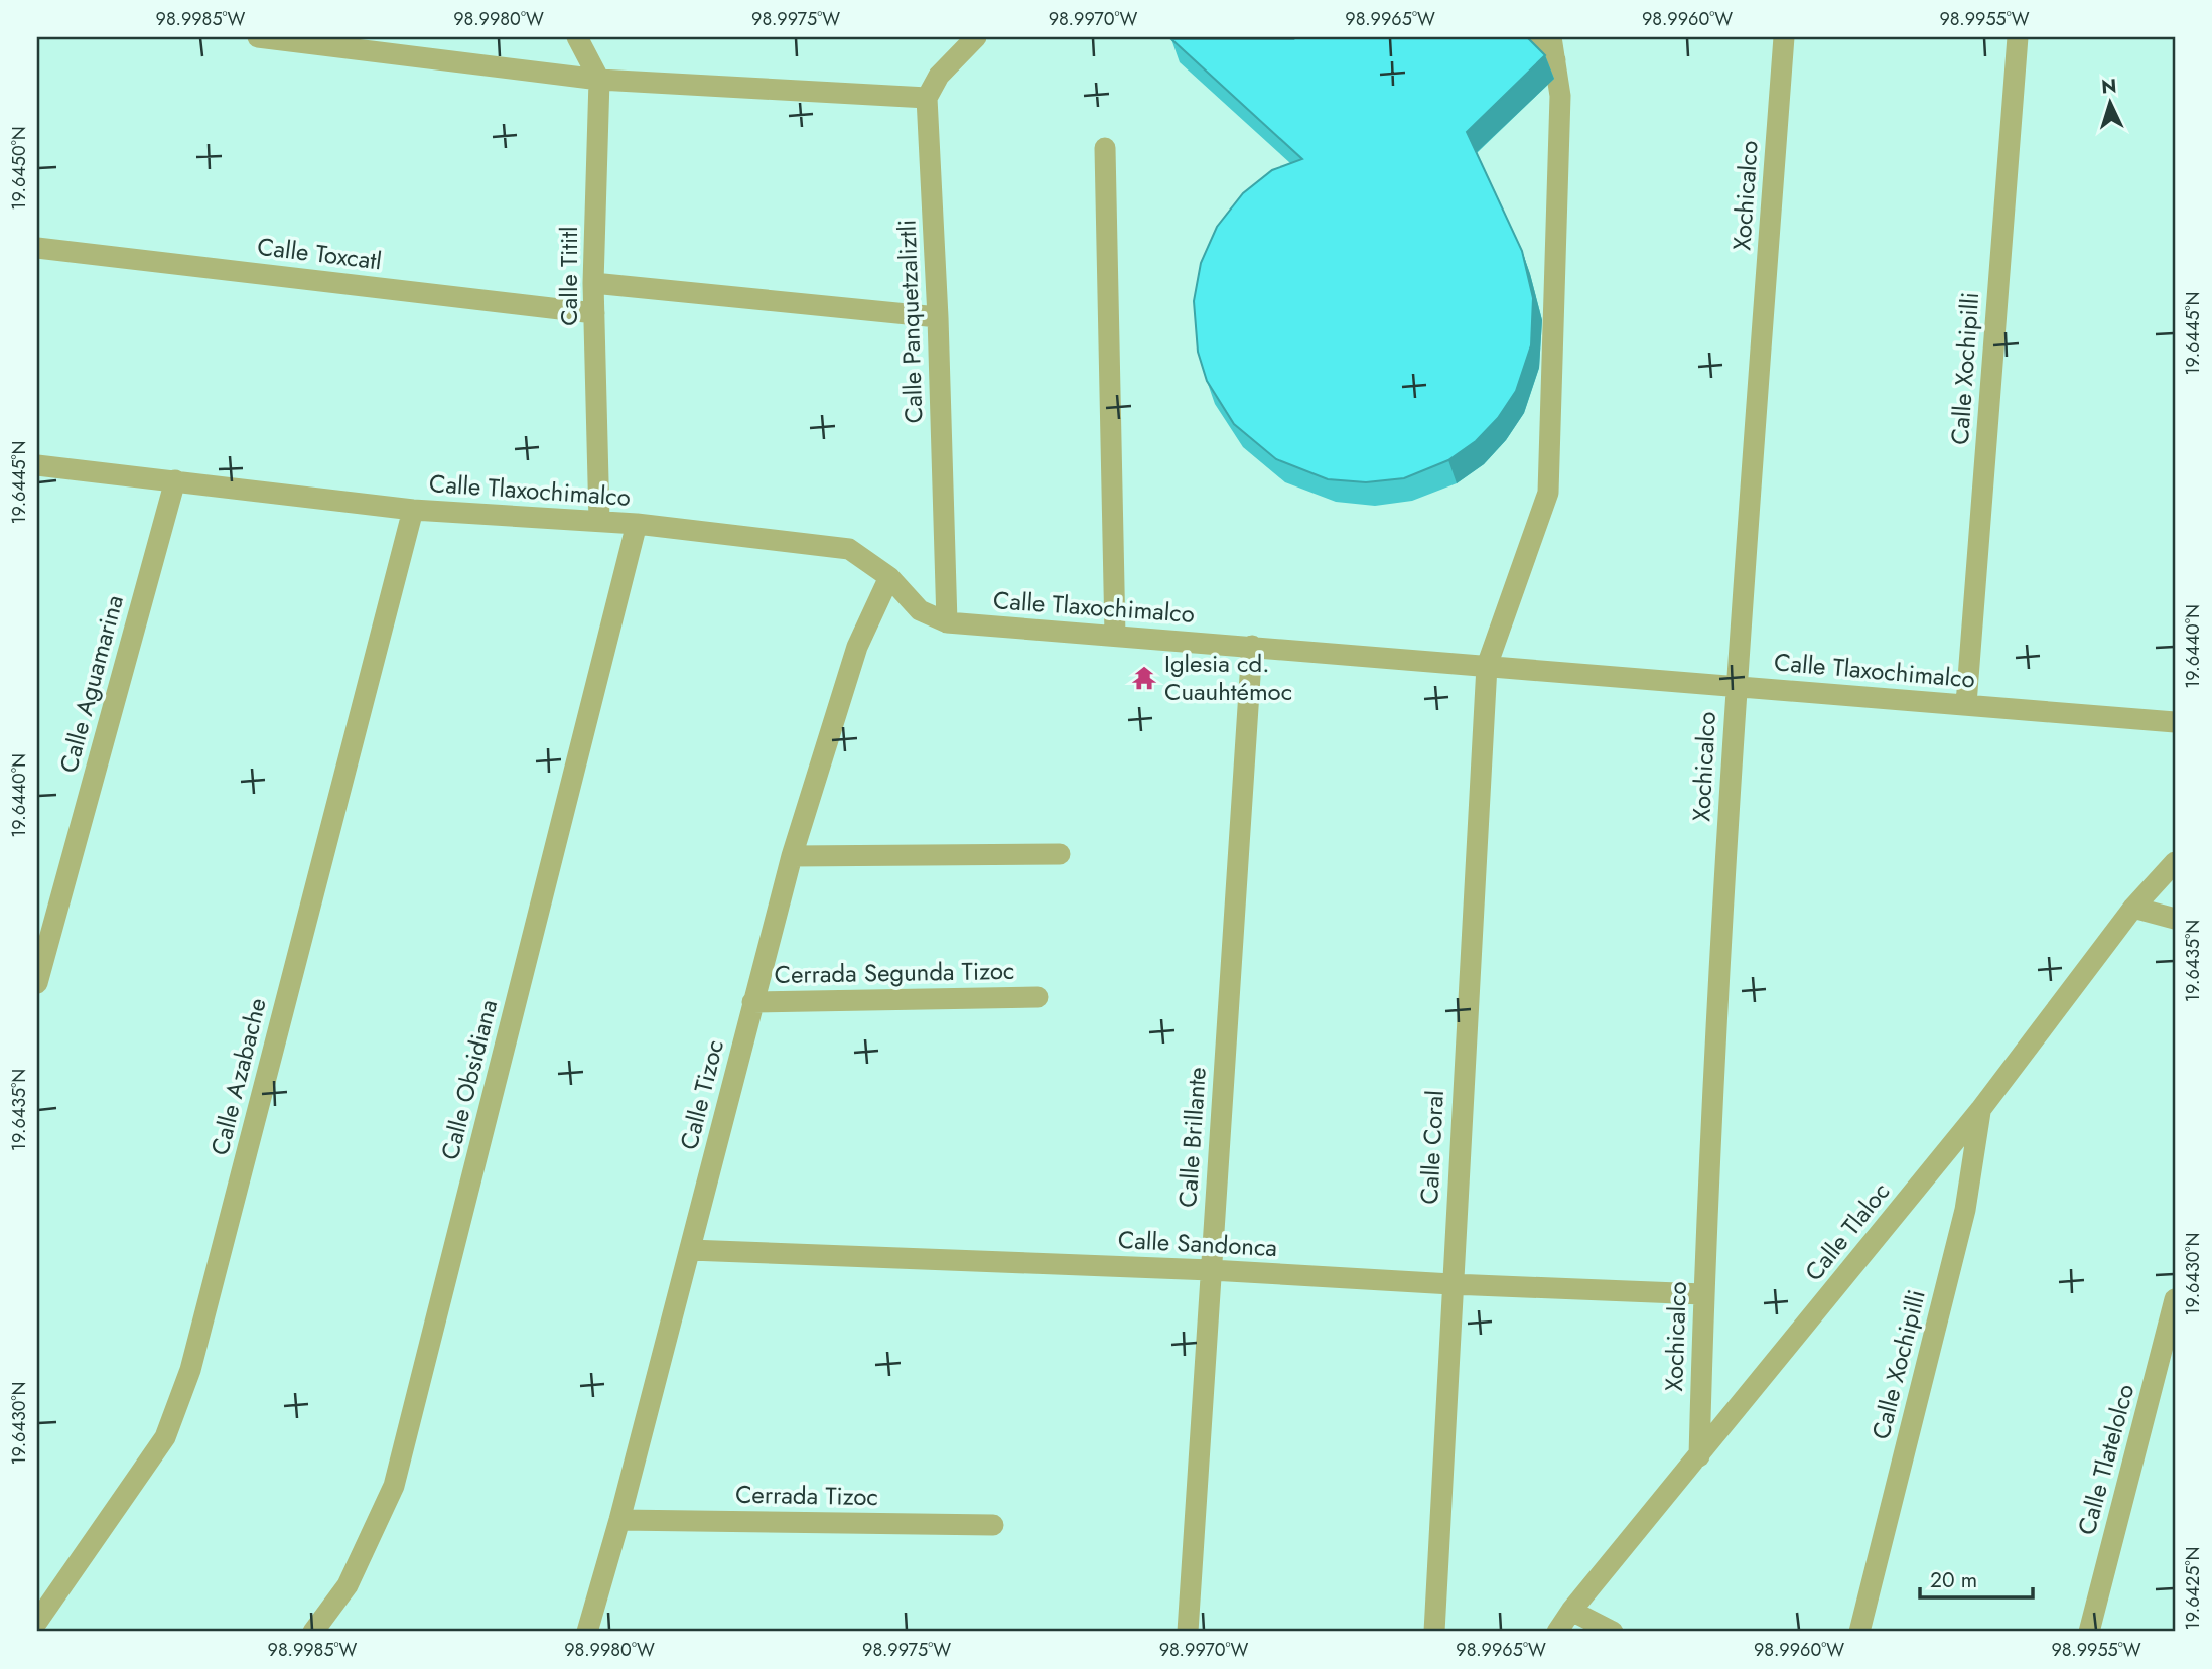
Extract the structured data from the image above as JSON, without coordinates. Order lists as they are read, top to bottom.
{
  "streets": {
    "street": [
      "Xochicalco",
      "Calle Toxcatl",
      "Calle Tititl",
      "Calle Panquetzaliztli",
      "Calle Xochipilli",
      "Calle Tlaxochimalco",
      "Calle Aguamarina",
      "Cerrada Segunda Tizoc",
      "Calle Azabache",
      "Calle Obsidiana",
      "Calle Tizoc",
      "Calle Brillante",
      "Calle Coral",
      "Calle Tlaloc",
      "Calle Sandonca",
      "Calle Tlatelolco",
      "Cerrada Tizoc"
    ]
  },
  "crossings": [
    ["Xochicalco", "Calle Tlaxochimalco"],
    ["Xochicalco", "Calle Tlaloc"],
    ["Xochicalco", "Calle Sandonca"],
    ["Calle Toxcatl", "Calle Tititl"],
    ["Calle Tititl", "Calle Tlaxochimalco"],
    ["Calle Panquetzaliztli", "Calle Tlaxochimalco"],
    ["Calle Xochipilli", "Calle Tlaxochimalco"],
    ["Calle Xochipilli", "Calle Tlaloc"],
    ["Calle Tlaxochimalco", "Calle Aguamarina"],
    ["Calle Tlaxochimalco", "Calle Azabache"],
    ["Calle Tlaxochimalco", "Calle Obsidiana"],
    ["Calle Tlaxochimalco", "Calle Tizoc"],
    ["Calle Tlaxochimalco", "Calle Brillante"],
    ["Calle Tlaxochimalco", "Calle Coral"],
    ["Cerrada Segunda Tizoc", "Calle Tizoc"],
    ["Calle Tizoc", "Calle Sandonca"],
    ["Calle Tizoc", "Cerrada Tizoc"],
    ["Calle Brillante", "Calle Sandonca"],
    ["Calle Coral", "Calle Sandonca"]
  ],
  "places": {
    "temple": ["Iglesia cd. Cuauhtémoc"]
  },
  "scale_bar": "20 m",
  "north": "top",
  "coordinates": [
    "98.9985°W",
    "98.9980°W",
    "98.9975°W",
    "98.9970°W",
    "98.9965°W",
    "98.9960°W",
    "98.9955°W",
    "19.6450°N",
    "19.6445°N",
    "19.6440°N",
    "19.6435°N",
    "19.6430°N",
    "19.6425°N"
  ]
}
